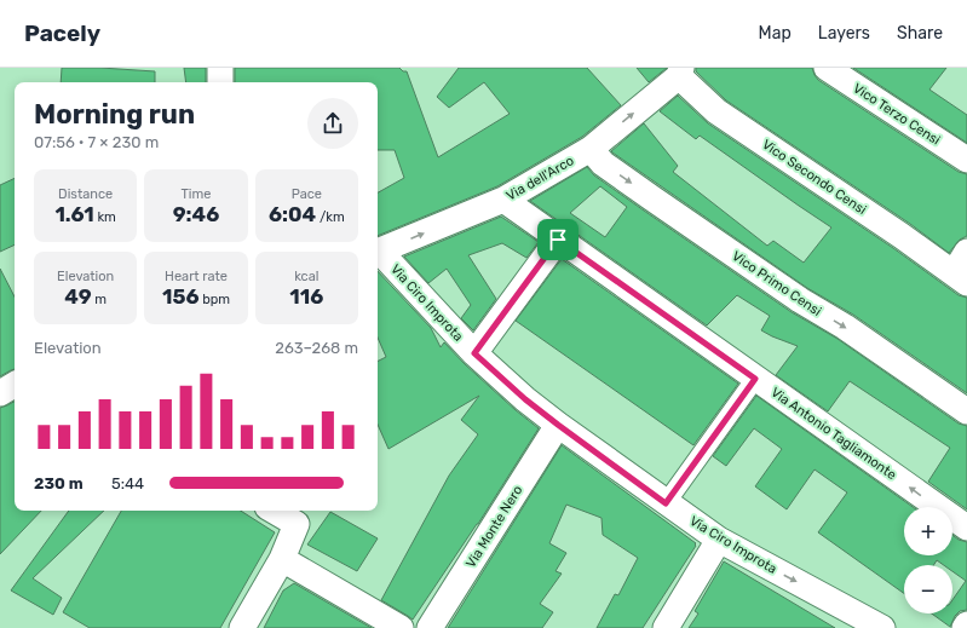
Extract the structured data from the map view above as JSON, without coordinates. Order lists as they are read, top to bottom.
{
  "streets": {
    "street": [
      "Vico Terzo Censi",
      "Vico Secondo Censi",
      "Via dell'Arco",
      "Vico Primo Censi",
      "Via Ciro Improta",
      "Via Antonio Tagliamonte",
      "Via Monte Nero"
    ]
  },
  "crossings": [
    ["Vico Secondo Censi", "Via dell'Arco"],
    ["Via dell'Arco", "Vico Primo Censi"],
    ["Via dell'Arco", "Via Ciro Improta"],
    ["Via dell'Arco", "Via Antonio Tagliamonte"],
    ["Via Ciro Improta", "Via Monte Nero"]
  ],
  "one_way": ["Vico Primo Censi", "Via Antonio Tagliamonte"],
  "page": {
    "header": "Pacely",
    "nav": ["Map", "Layers", "Share"],
    "heading": ["Morning run", "07:56 · 7 × 230 m"],
    "stats": [
      ["Distance", "1.61 km"],
      ["Time", "9:46"],
      ["Pace", "6:04 /km"],
      ["Elevation", "49 m"],
      ["Heart rate", "156 bpm"],
      ["kcal", "116"]
    ],
    "chart": ["Elevation", "263–268 m"],
    "list": [
      {
        "name": "230 m",
        "note": "5:44"
      }
    ],
    "map_buttons": ["+", "−"]
  }
}
